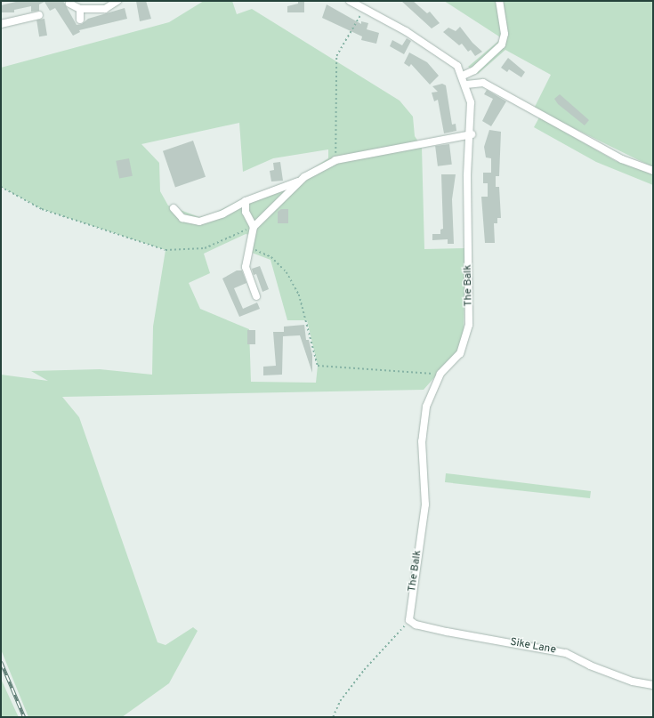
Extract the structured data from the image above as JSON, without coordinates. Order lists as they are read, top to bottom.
{
  "streets": {
    "street": ["The Balk", "Sike Lane"]
  },
  "crossings": [
    ["The Balk", "Sike Lane"]
  ]
}
